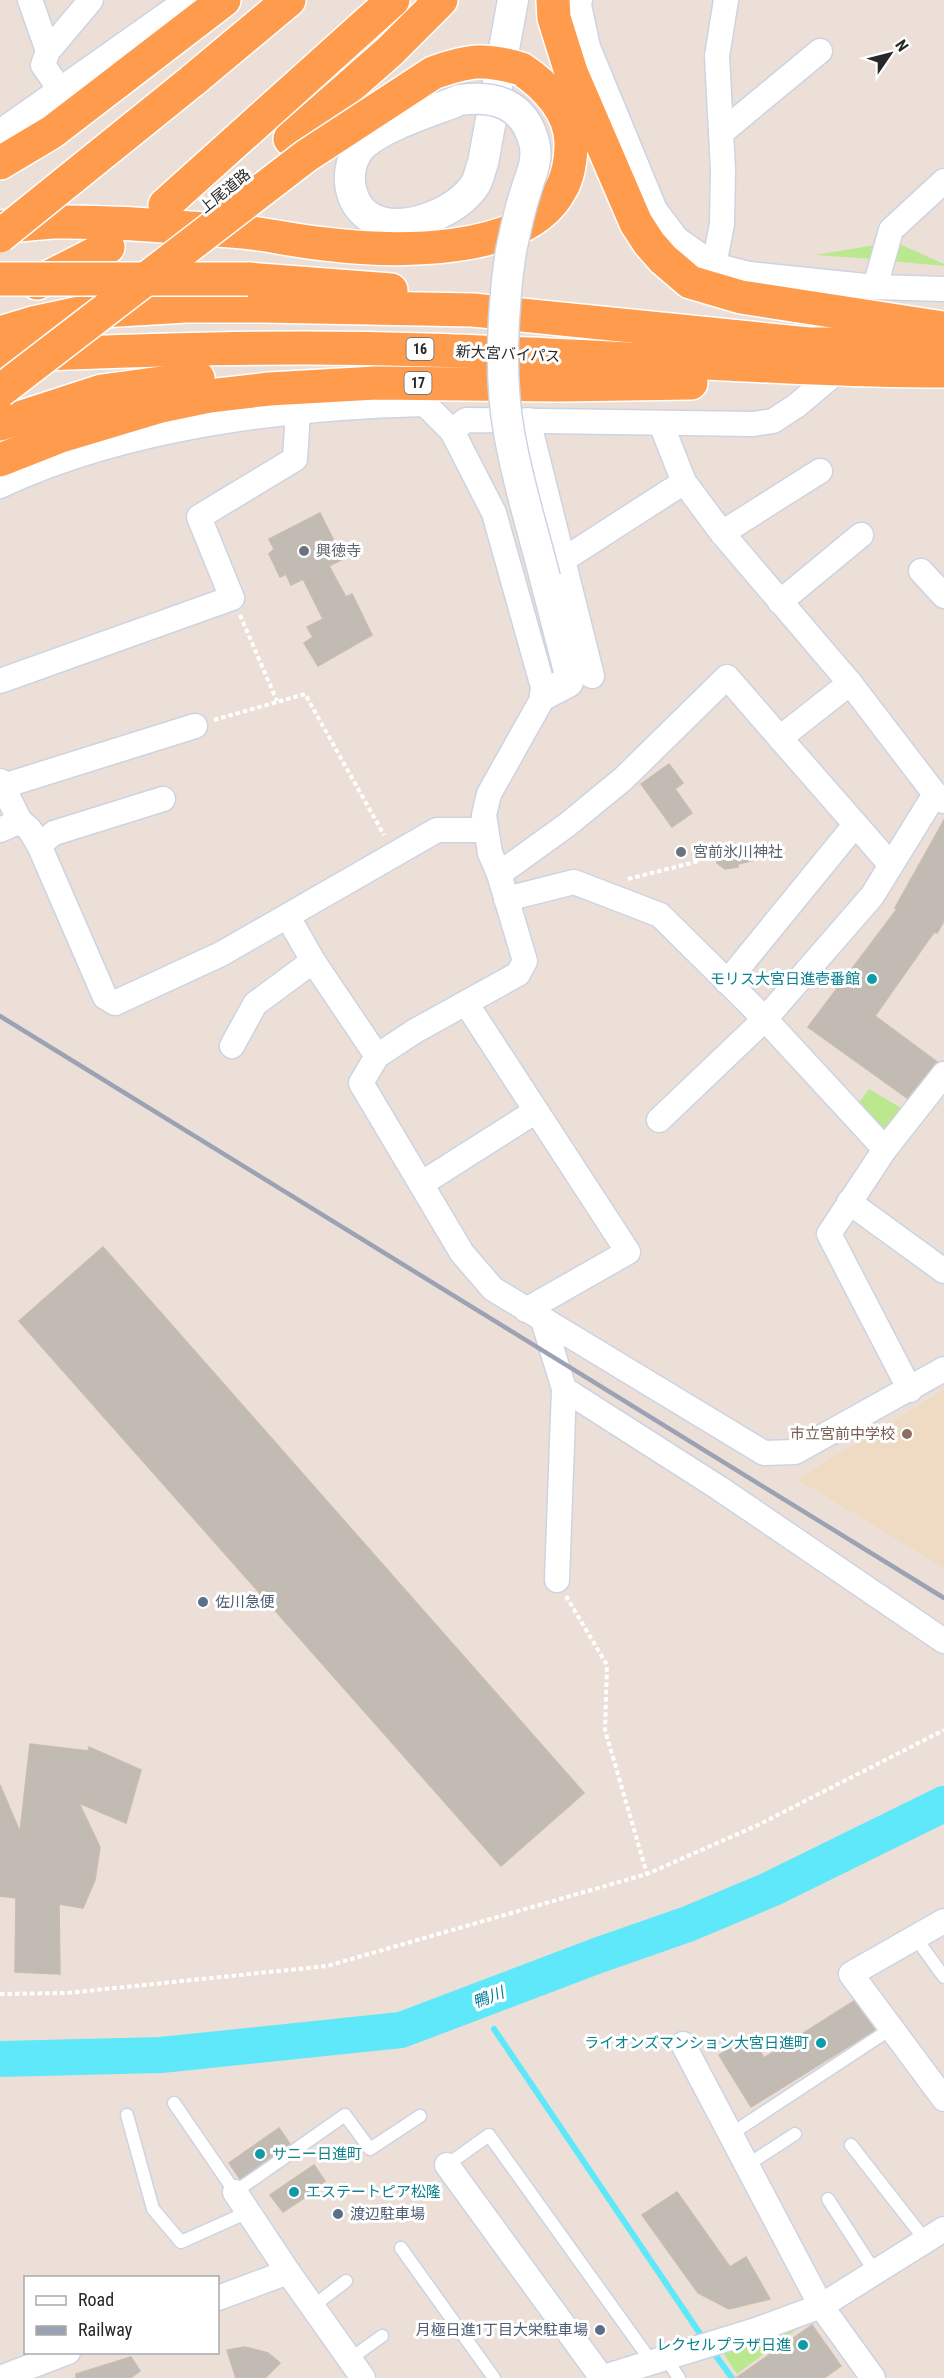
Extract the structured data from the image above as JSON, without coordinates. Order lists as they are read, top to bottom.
{
  "streets": {
    "highway": [
      "上尾道路",
      "16",
      "新大宮バイパス",
      "17"
    ]
  },
  "crossings": [
    ["新大宮バイパス", "17"]
  ],
  "water": ["鴨川"],
  "places": [
    "興徳寺",
    "宮前氷川神社",
    "モリス大宮日進壱番館",
    "市立宮前中学校",
    "佐川急便",
    "ライオンズマンション大宮日進町",
    "サニー日進町",
    "エステートピア松隆",
    "渡辺駐車場",
    "月極日進1丁目大栄駐車場",
    "レクセルプラザ日進"
  ],
  "legend": ["Road", "Railway"],
  "north": "top right"
}
